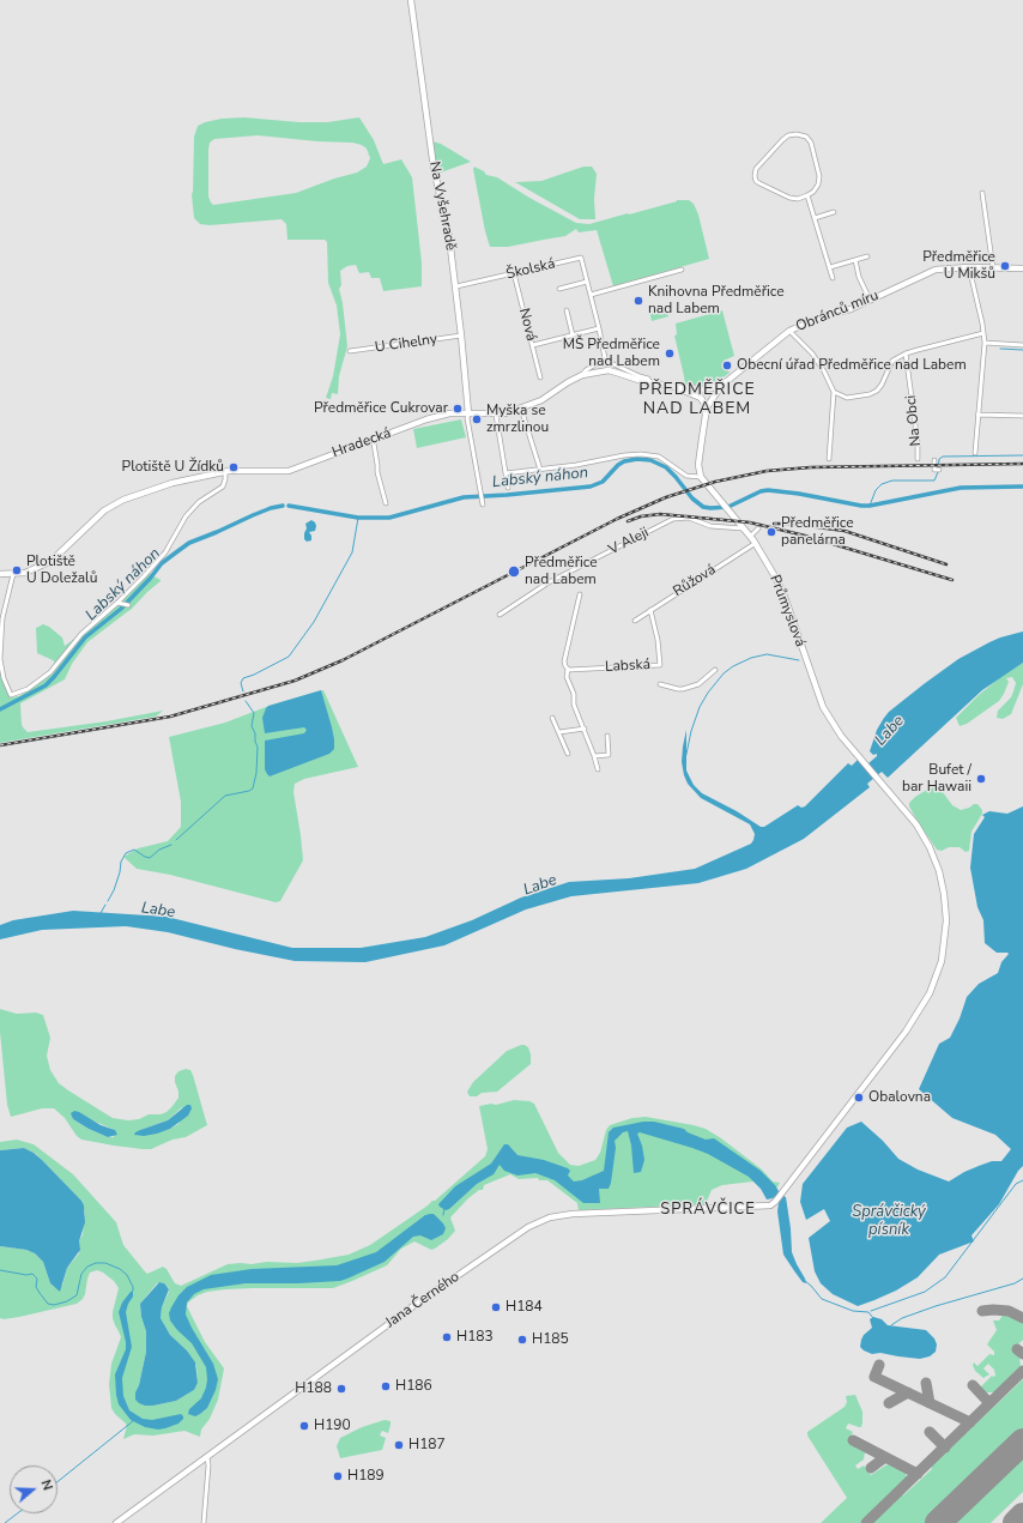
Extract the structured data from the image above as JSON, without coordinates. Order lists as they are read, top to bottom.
{
  "streets": {
    "street": [
      "Na Vyšehradě",
      "Školská",
      "Obránců míru",
      "Nová",
      "U Cihelny",
      "Na Obci",
      "Hradecká",
      "V Aleji",
      "Růžová",
      "Průmyslová",
      "Labská",
      "Jana Černého"
    ]
  },
  "crossings": [
    ["Na Vyšehradě", "Školská"],
    ["Na Vyšehradě", "U Cihelny"],
    ["Na Vyšehradě", "Hradecká"],
    ["Školská", "Nová"],
    ["V Aleji", "Průmyslová"],
    ["Růžová", "Průmyslová"],
    ["Růžová", "Labská"],
    ["Průmyslová", "Jana Černého"]
  ],
  "districts": ["PŘEDMĚŘICE NAD LABEM", "SPRÁVČICE"],
  "water": ["Labský náhon", "Labe", "Správčický písník"],
  "places": [
    "Předměřice U Mikšů",
    "Knihovna Předměřice nad Labem",
    "MŠ Předměřice nad Labem",
    "Obecní úřad Předměřice nad Labem",
    "Předměřice Cukrovar",
    "Myška se zmrzlinou",
    "Plotiště U Žídků",
    "Předměřice panelárna",
    "Plotiště U Doležalů",
    "Předměřice nad Labem",
    "Bufet / bar Hawaii",
    "Obalovna",
    "H184",
    "H183",
    "H185",
    "H186",
    "H188",
    "H190",
    "H187",
    "H189"
  ],
  "north": "right"
}
